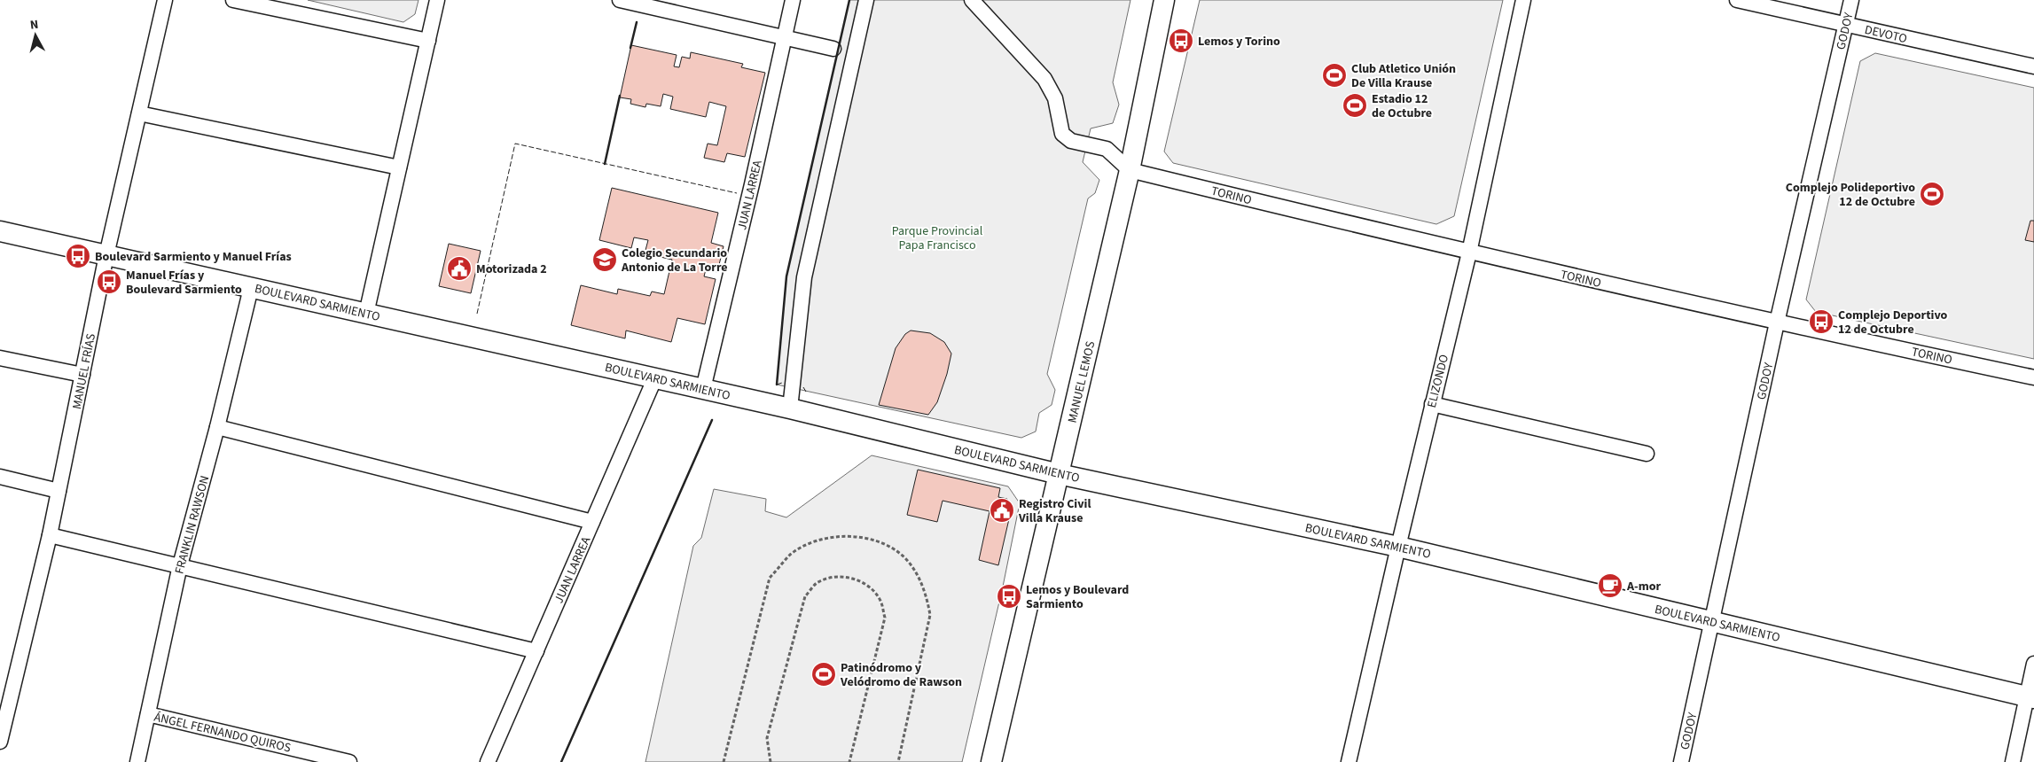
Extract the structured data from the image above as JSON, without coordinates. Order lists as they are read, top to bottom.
{
  "streets": {
    "street": [
      "GODOY",
      "DEVOTO",
      "JUAN LARREA",
      "TORINO",
      "BOULEVARD SARMIENTO",
      "MANUEL FRÍAS",
      "ELIZONDO",
      "MANUEL LEMOS",
      "FRANKLIN RAWSON",
      "ÁNGEL FERNANDO QUIROS"
    ]
  },
  "crossings": [
    ["GODOY", "DEVOTO"],
    ["GODOY", "TORINO"],
    ["GODOY", "BOULEVARD SARMIENTO"],
    ["JUAN LARREA", "BOULEVARD SARMIENTO"],
    ["TORINO", "ELIZONDO"],
    ["TORINO", "MANUEL LEMOS"],
    ["BOULEVARD SARMIENTO", "MANUEL FRÍAS"],
    ["BOULEVARD SARMIENTO", "ELIZONDO"],
    ["BOULEVARD SARMIENTO", "MANUEL LEMOS"],
    ["BOULEVARD SARMIENTO", "FRANKLIN RAWSON"],
    ["FRANKLIN RAWSON", "ÁNGEL FERNANDO QUIROS"]
  ],
  "parks": ["Parque Provincial Papa Francisco"],
  "places": {
    "bus stop": [
      "Lemos y Torino",
      "Boulevard Sarmiento y Manuel Frías",
      "Manuel Frías y Boulevard Sarmiento",
      "Complejo Deportivo 12 de Octubre",
      "Lemos y Boulevard Sarmiento"
    ],
    "sports": [
      "Club Atletico Unión De Villa Krause",
      "Estadio 12 de Octubre",
      "Complejo Polideportivo 12 de Octubre",
      "Patinódromo y Velódromo de Rawson"
    ],
    "school or university": ["Colegio Secundario Antonio de La Torre"],
    "public building": ["Motorizada 2", "Registro Civil Villa Krause"],
    "cafe": ["A-mor"]
  },
  "north": "top"
}
